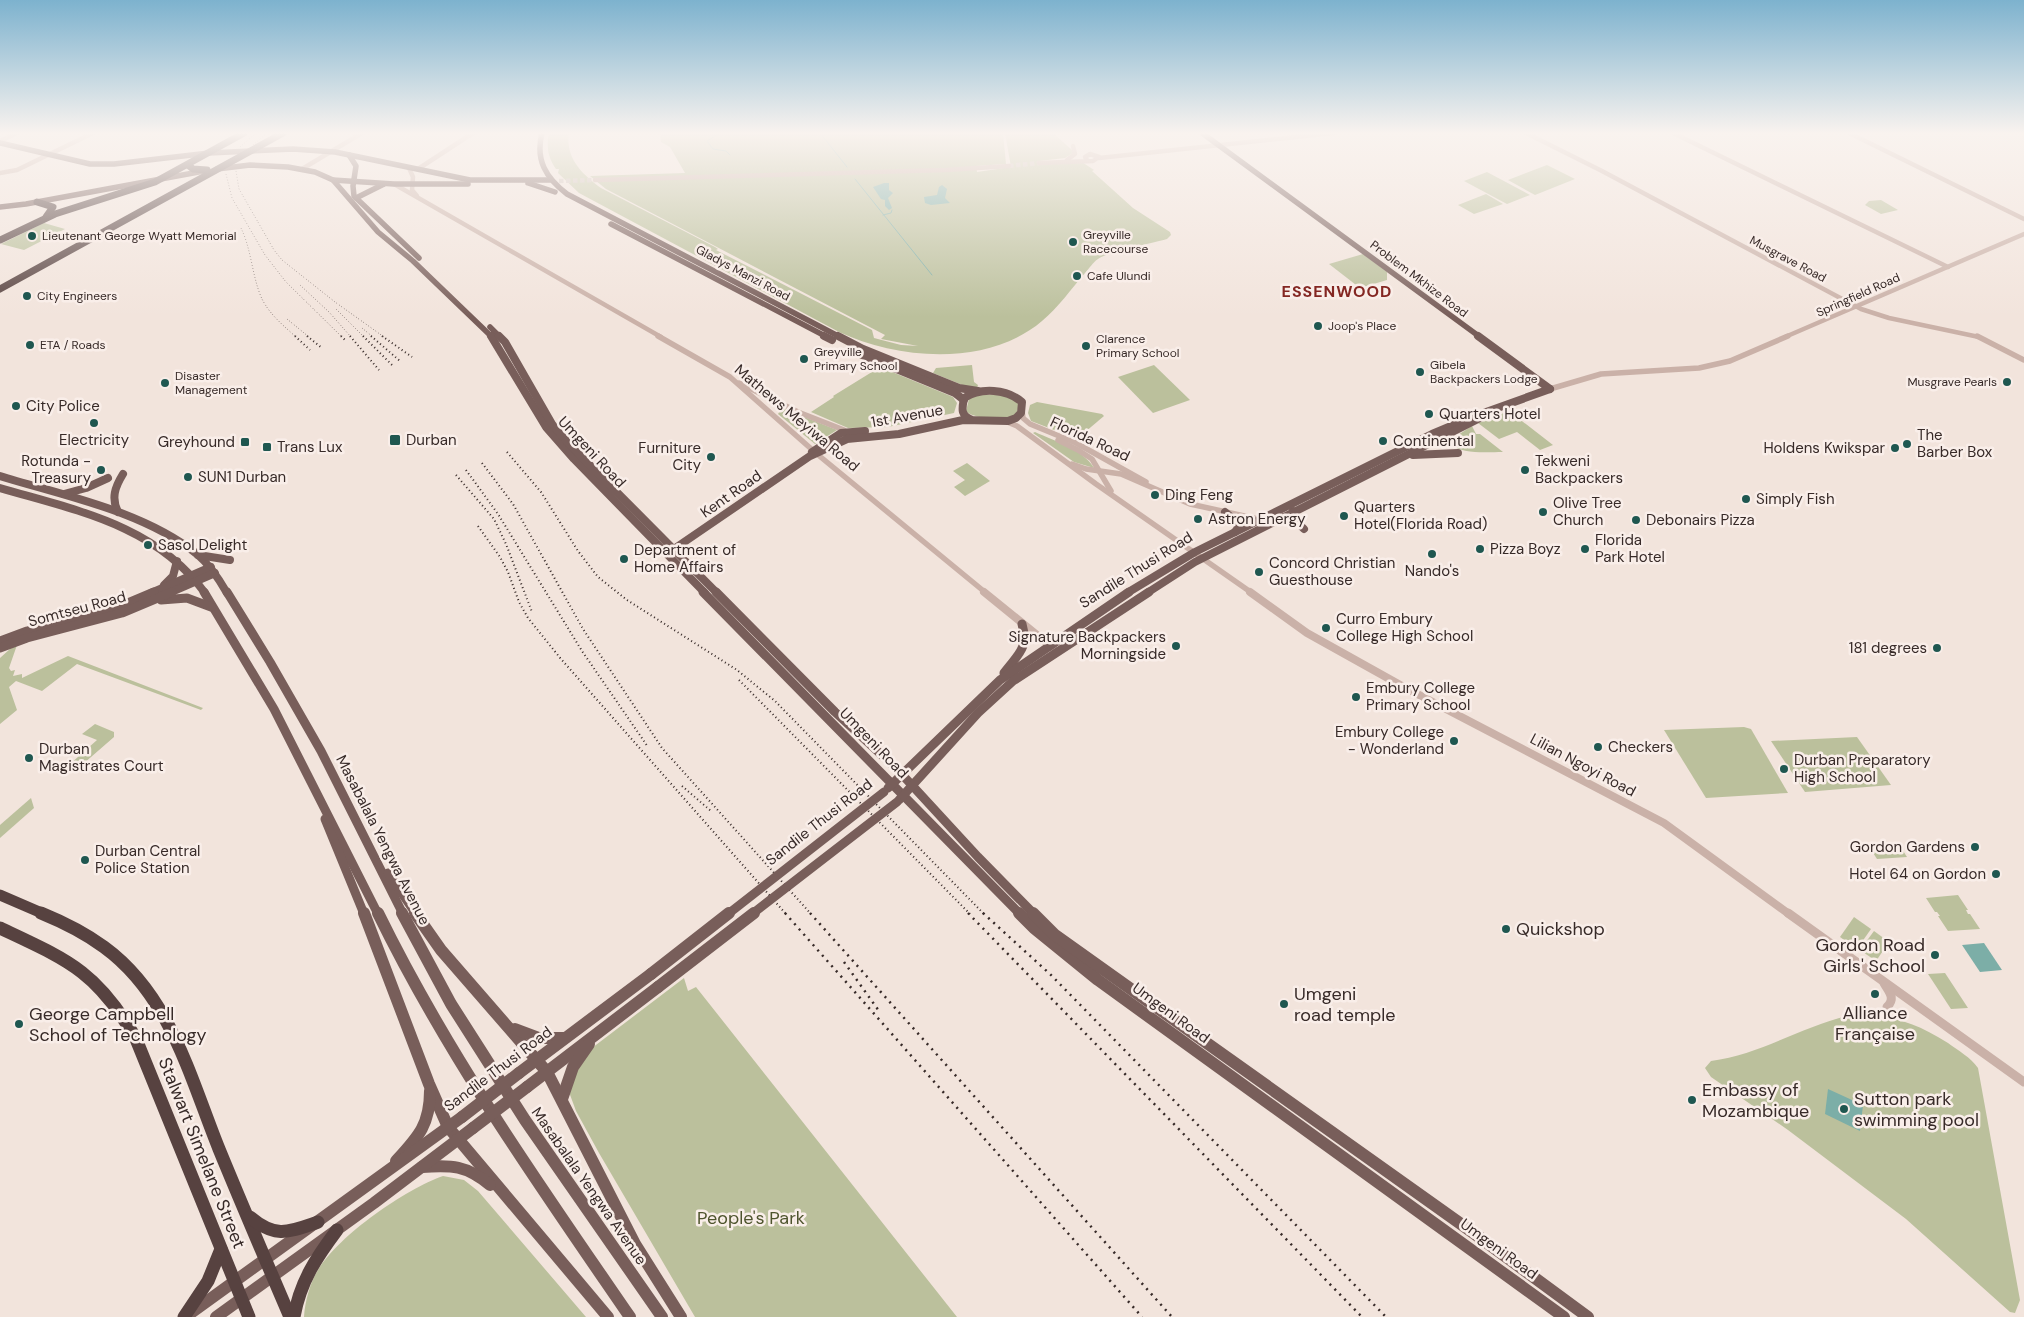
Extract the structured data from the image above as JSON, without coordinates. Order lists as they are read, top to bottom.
{
  "streets": {
    "highway": ["Stalwart Simelane Street"],
    "main road": [
      "Gladys Manzi Road",
      "Problem Mkhize Road",
      "1st Avenue",
      "Umgeni Road",
      "Kent Road",
      "Sandile Thusi Road",
      "Somtseu Road",
      "Masabalala Yengwa Avenue"
    ],
    "street": [
      "Musgrave Road",
      "Springfield Road",
      "Mathews Meyiwa Road",
      "Florida Road",
      "Lilian Ngoyi Road"
    ]
  },
  "crossings": [
    ["Musgrave Road", "Springfield Road"],
    ["Gladys Manzi Road", "Florida Road"],
    ["Problem Mkhize Road", "Sandile Thusi Road"],
    ["Springfield Road", "Sandile Thusi Road"],
    ["1st Avenue", "Mathews Meyiwa Road"],
    ["1st Avenue", "Kent Road"],
    ["1st Avenue", "Lilian Ngoyi Road"],
    ["Mathews Meyiwa Road", "Kent Road"],
    ["Mathews Meyiwa Road", "Sandile Thusi Road"],
    ["Florida Road", "Sandile Thusi Road"],
    ["Florida Road", "Lilian Ngoyi Road"],
    ["Umgeni Road", "Kent Road"],
    ["Umgeni Road", "Sandile Thusi Road"],
    ["Sandile Thusi Road", "Lilian Ngoyi Road"],
    ["Sandile Thusi Road", "Stalwart Simelane Street"],
    ["Somtseu Road", "Masabalala Yengwa Avenue"]
  ],
  "districts": ["ESSENWOOD"],
  "parks": ["People's Park"],
  "places": {
    "other": [
      "Lieutenant George Wyatt Memorial",
      "Greyville Racecourse",
      "Cafe Ulundi",
      "City Engineers",
      "Joop's Place",
      "ETA / Roads",
      "Clarence Primary School",
      "Greyville Primary School",
      "Gibela Backpackers Lodge",
      "Musgrave Pearls",
      "Disaster Management",
      "City Police",
      "Quarters Hotel",
      "Electricity",
      "Continental",
      "The Barber Box",
      "Holdens Kwikspar",
      "Furniture City",
      "Rotunda - Treasury",
      "Tekweni Backpackers",
      "SUN1 Durban",
      "Ding Feng",
      "Simply Fish",
      "Olive Tree Church",
      "Quarters Hotel(Florida Road)",
      "Astron Energy",
      "Debonairs Pizza",
      "Sasol Delight",
      "Pizza Boyz",
      "Florida Park Hotel",
      "Nando's",
      "Department of Home Affairs",
      "Concord Christian Guesthouse",
      "Curro Embury College High School",
      "Signature Backpackers Morningside",
      "181 degrees",
      "Embury College Primary School",
      "Embury College - Wonderland",
      "Checkers",
      "Durban Magistrates Court",
      "Durban Preparatory High School",
      "Gordon Gardens",
      "Durban Central Police Station",
      "Hotel 64 on Gordon",
      "Quickshop",
      "Gordon Road Girls' School",
      "Alliance Française",
      "Umgeni road temple",
      "George Campbell School of Technology",
      "Embassy of Mozambique",
      "Sutton park swimming pool"
    ],
    "transit": ["Durban", "Greyhound", "Trans Lux"]
  }
}
